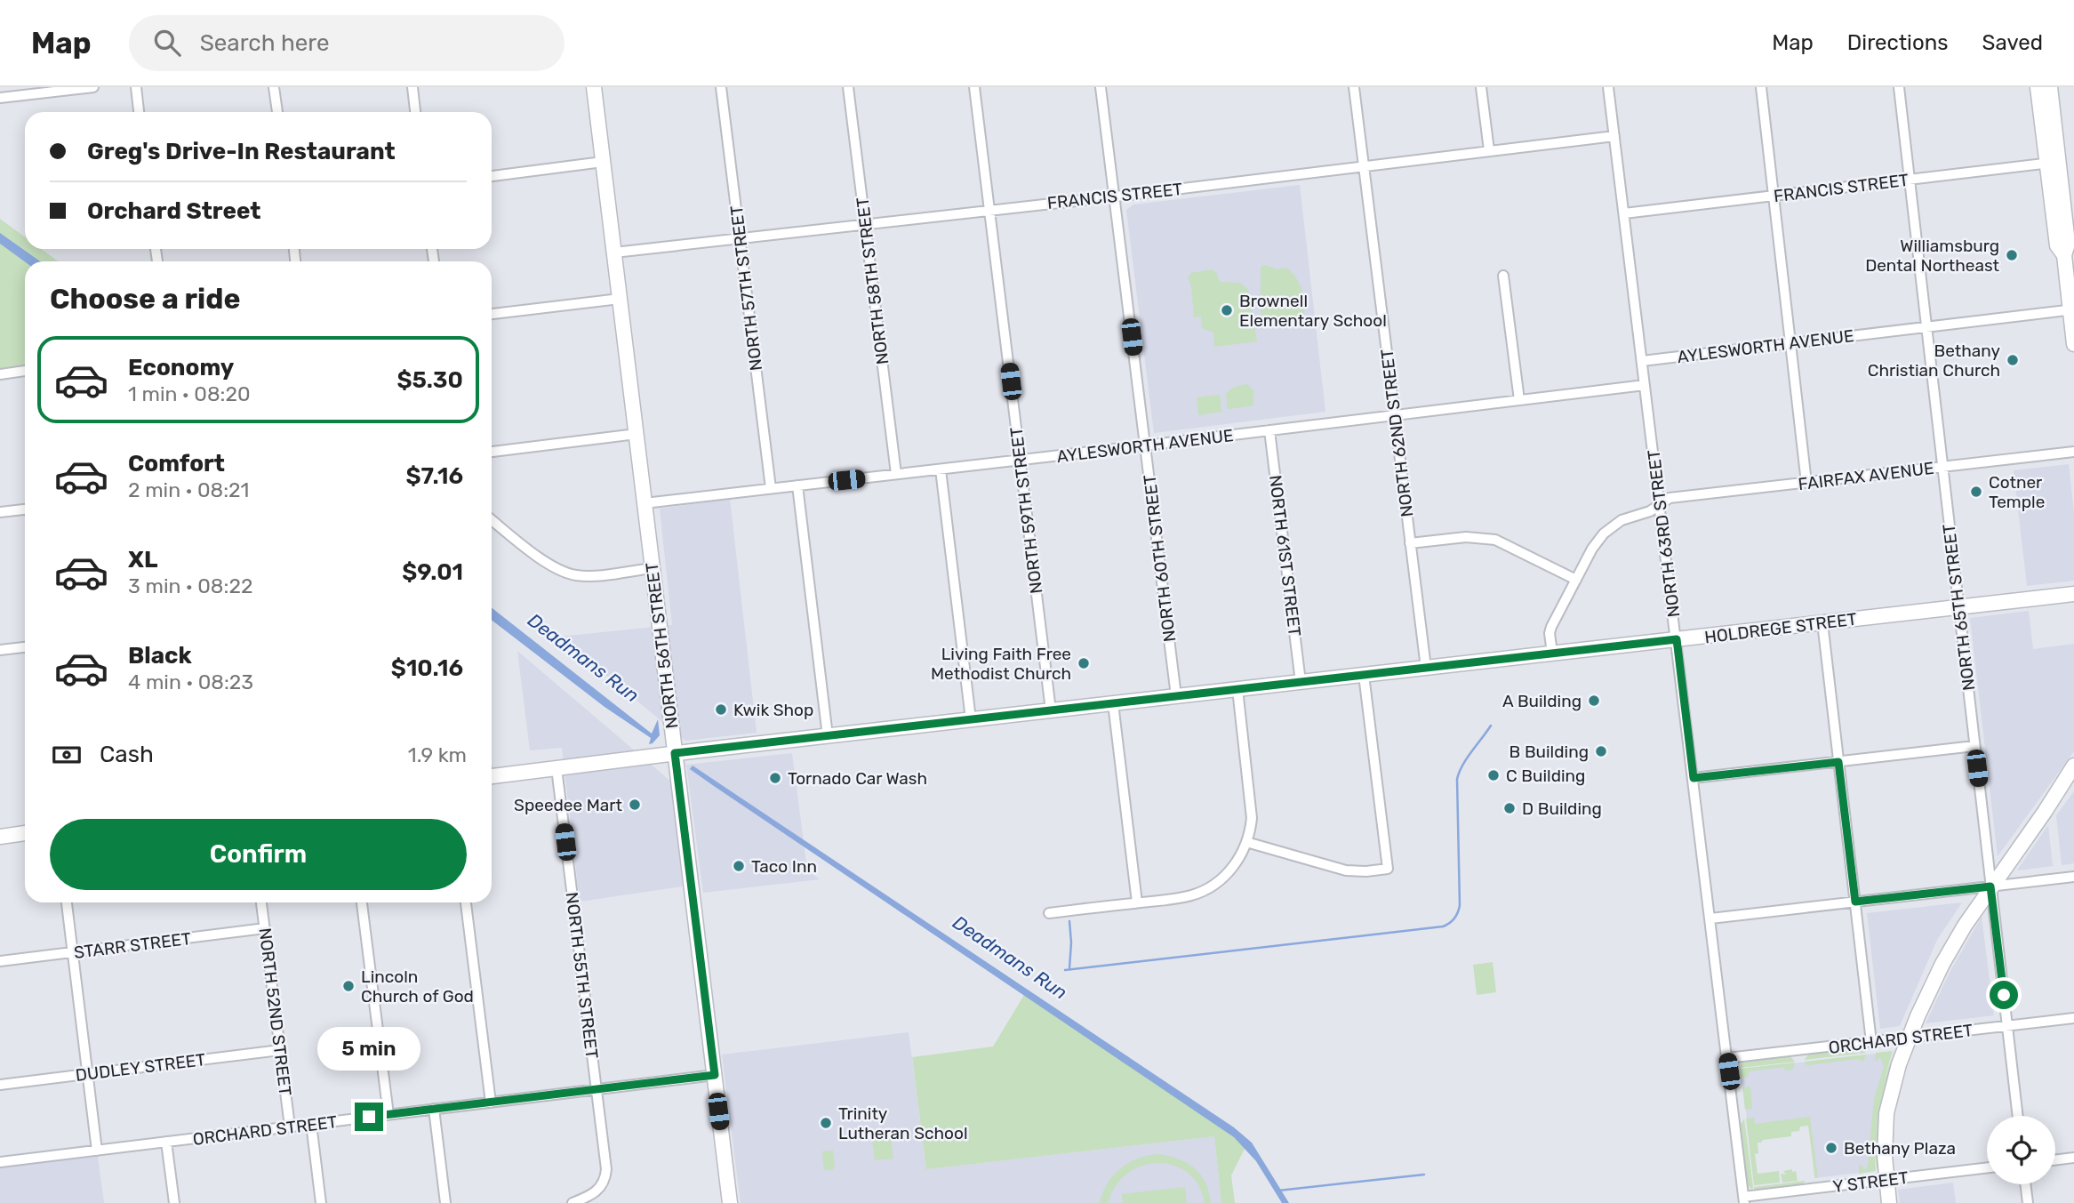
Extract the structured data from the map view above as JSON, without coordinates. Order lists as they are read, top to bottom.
{
  "streets": {
    "main road": ["HOLDREGE STREET", "NORTH 56TH STREET"],
    "street": [
      "FRANCIS STREET",
      "NORTH 58TH STREET",
      "NORTH 57TH STREET",
      "AYLESWORTH AVENUE",
      "NORTH 62ND STREET",
      "FAIRFAX AVENUE",
      "NORTH 59TH STREET",
      "NORTH 63RD STREET",
      "NORTH 61ST STREET",
      "NORTH 60TH STREET",
      "NORTH 65TH STREET",
      "STARR STREET",
      "NORTH 55TH STREET",
      "NORTH 52ND STREET",
      "ORCHARD STREET",
      "DUDLEY STREET",
      "Y STREET"
    ]
  },
  "crossings": [
    ["FRANCIS STREET", "NORTH 58TH STREET"],
    ["FRANCIS STREET", "NORTH 57TH STREET"],
    ["FRANCIS STREET", "NORTH 62ND STREET"],
    ["FRANCIS STREET", "NORTH 59TH STREET"],
    ["FRANCIS STREET", "NORTH 63RD STREET"],
    ["FRANCIS STREET", "NORTH 60TH STREET"],
    ["FRANCIS STREET", "NORTH 65TH STREET"],
    ["FRANCIS STREET", "NORTH 56TH STREET"],
    ["NORTH 58TH STREET", "AYLESWORTH AVENUE"],
    ["NORTH 57TH STREET", "AYLESWORTH AVENUE"],
    ["AYLESWORTH AVENUE", "NORTH 62ND STREET"],
    ["AYLESWORTH AVENUE", "NORTH 59TH STREET"],
    ["AYLESWORTH AVENUE", "NORTH 63RD STREET"],
    ["AYLESWORTH AVENUE", "NORTH 61ST STREET"],
    ["AYLESWORTH AVENUE", "NORTH 60TH STREET"],
    ["AYLESWORTH AVENUE", "NORTH 65TH STREET"],
    ["AYLESWORTH AVENUE", "NORTH 56TH STREET"],
    ["NORTH 62ND STREET", "HOLDREGE STREET"],
    ["FAIRFAX AVENUE", "NORTH 63RD STREET"],
    ["FAIRFAX AVENUE", "NORTH 65TH STREET"],
    ["FAIRFAX AVENUE", "HOLDREGE STREET"],
    ["NORTH 59TH STREET", "HOLDREGE STREET"],
    ["NORTH 63RD STREET", "HOLDREGE STREET"],
    ["NORTH 63RD STREET", "ORCHARD STREET"],
    ["NORTH 63RD STREET", "Y STREET"],
    ["NORTH 61ST STREET", "HOLDREGE STREET"],
    ["NORTH 60TH STREET", "HOLDREGE STREET"],
    ["NORTH 65TH STREET", "HOLDREGE STREET"],
    ["NORTH 65TH STREET", "ORCHARD STREET"],
    ["HOLDREGE STREET", "NORTH 56TH STREET"],
    ["HOLDREGE STREET", "NORTH 55TH STREET"],
    ["NORTH 56TH STREET", "ORCHARD STREET"],
    ["STARR STREET", "NORTH 52ND STREET"],
    ["NORTH 55TH STREET", "ORCHARD STREET"],
    ["NORTH 52ND STREET", "ORCHARD STREET"],
    ["NORTH 52ND STREET", "DUDLEY STREET"]
  ],
  "water": ["Deadmans Run"],
  "places": [
    "Williamsburg Dental Northeast",
    "Brownell Elementary School",
    "Bethany Christian Church",
    "Cotner Temple",
    "Living Faith Free Methodist Church",
    "A Building",
    "Kwik Shop",
    "B Building",
    "C Building",
    "Tornado Car Wash",
    "Speedee Mart",
    "D Building",
    "Taco Inn",
    "Lincoln Church of God",
    "Trinity Lutheran School",
    "Bethany Plaza"
  ],
  "page": {
    "header": "Map",
    "search": "Search here",
    "nav": ["Map", "Directions", "Saved"],
    "banner": ["Greg's Drive-In Restaurant", "Orchard Street"],
    "heading": "Choose a ride",
    "list": [
      {
        "name": "Economy",
        "note": "1 min · 08:20",
        "value": "$5.30"
      },
      {
        "name": "Comfort",
        "note": "2 min · 08:21",
        "value": "$7.16"
      },
      {
        "name": "XL",
        "note": "3 min · 08:22",
        "value": "$9.01"
      },
      {
        "name": "Black",
        "note": "4 min · 08:23",
        "value": "$10.16"
      }
    ],
    "pay": ["Cash", "1.9 km"],
    "buttons": "Confirm",
    "bubble": "5 min"
  }
}
